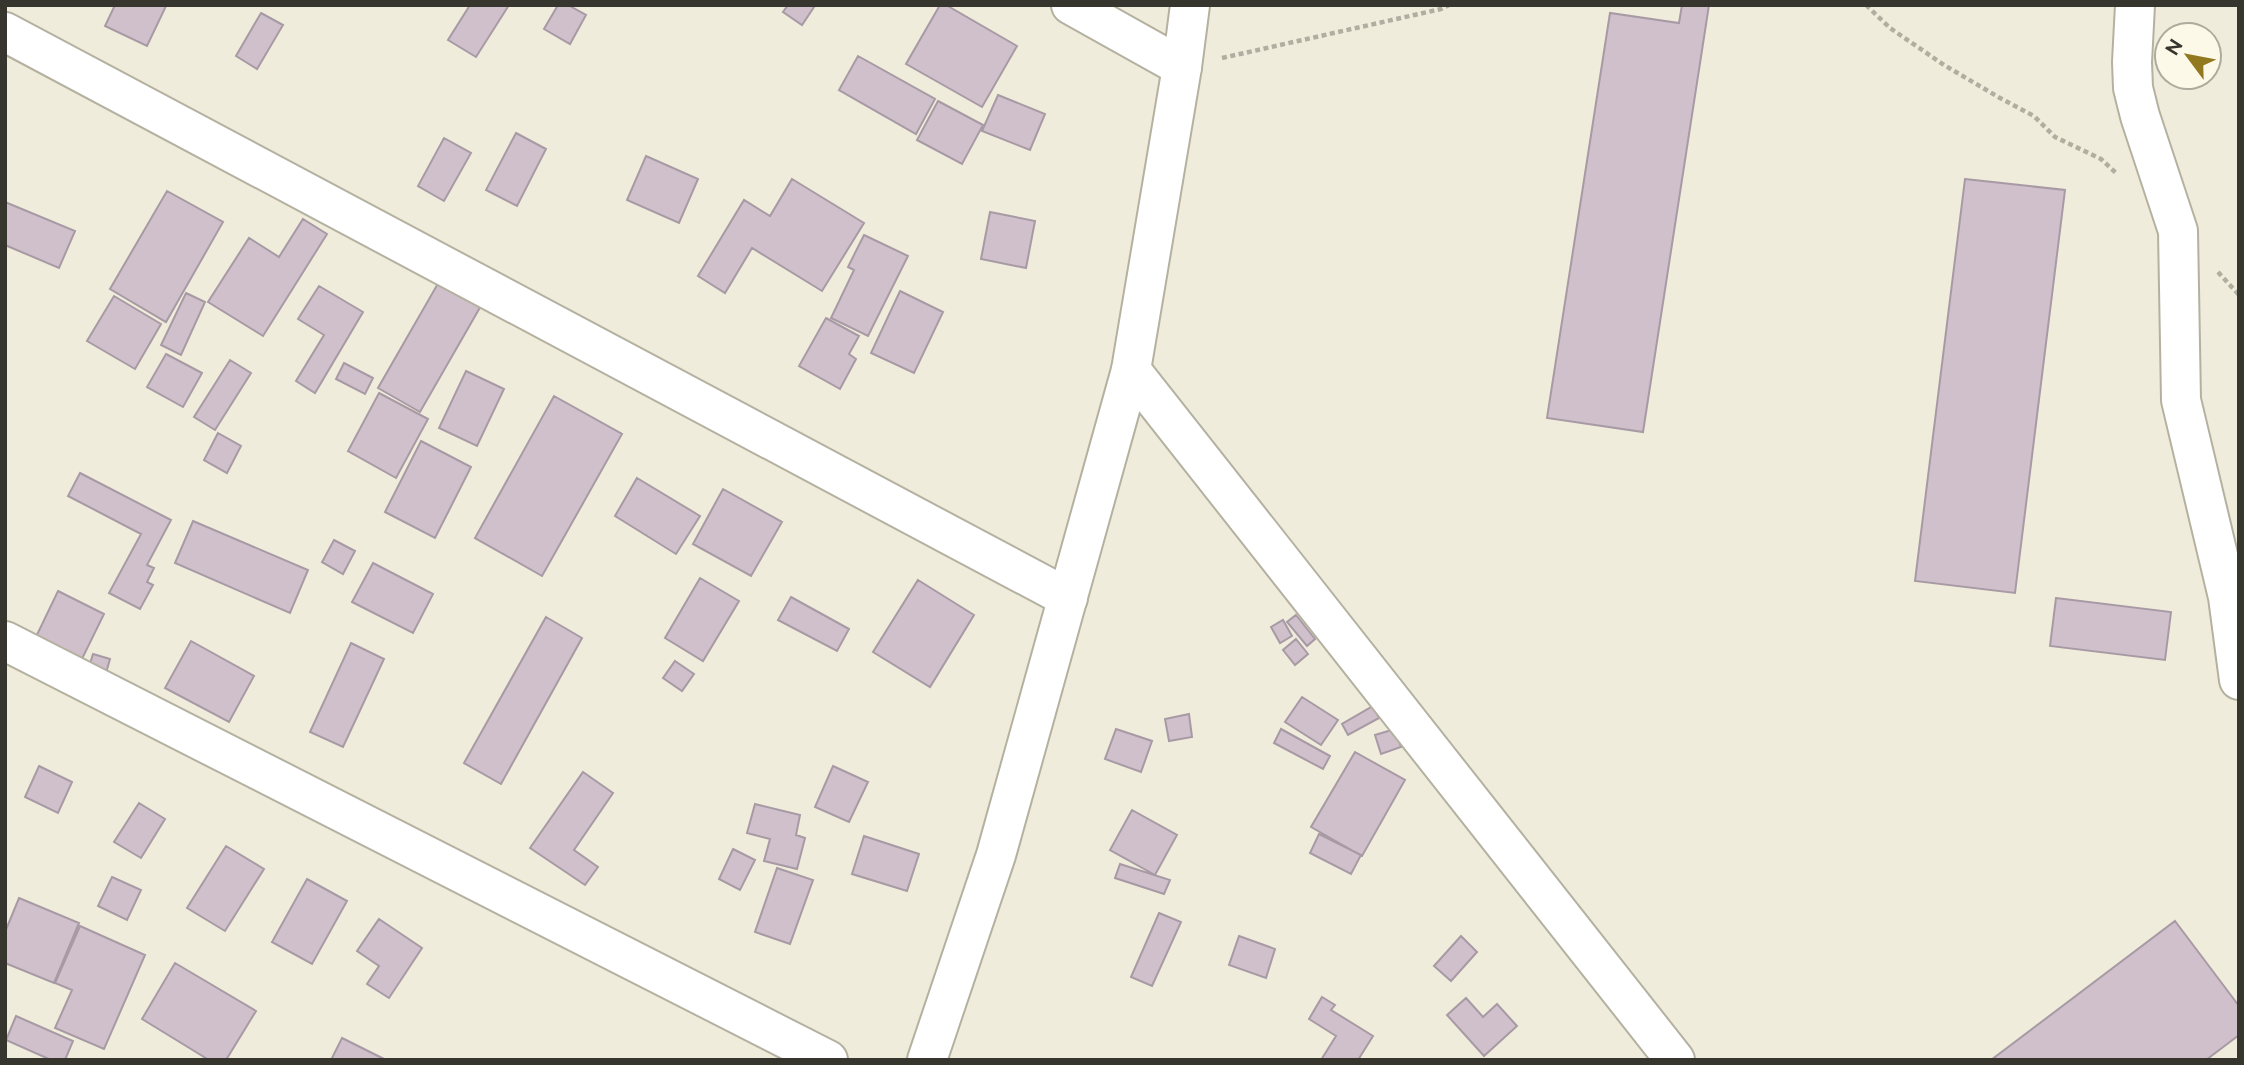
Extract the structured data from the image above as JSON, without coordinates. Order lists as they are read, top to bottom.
{
  "north": "top left"
}
